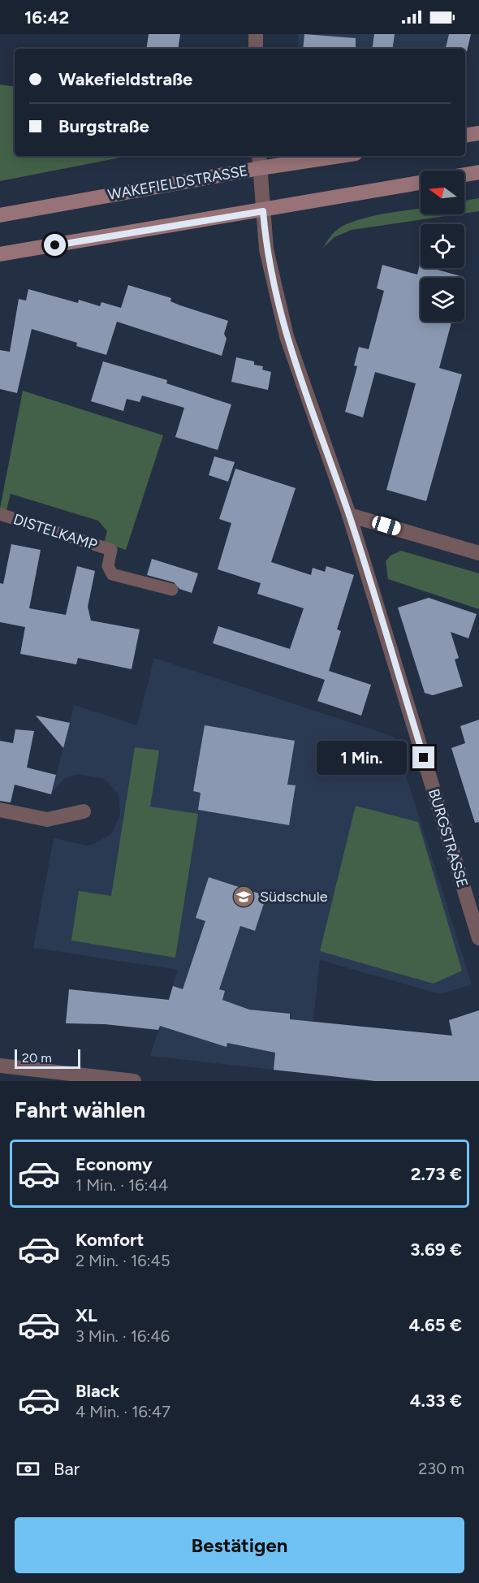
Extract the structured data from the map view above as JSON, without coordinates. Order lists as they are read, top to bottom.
{
  "streets": {
    "main road": ["WAKEFIELDSTRASSE"],
    "street": ["BURGSTRASSE"],
    "lane": ["DISTELKAMP"]
  },
  "crossings": [
    ["WAKEFIELDSTRASSE", "BURGSTRASSE"]
  ],
  "places": {
    "school or university": ["Südschule"]
  },
  "scale_bar": "20 m",
  "north": "left",
  "page": {
    "status": "16:42",
    "banner": ["Wakefieldstraße", "Burgstraße"],
    "bubble": "1 Min.",
    "scale": "20 m",
    "heading": "Fahrt wählen",
    "list": [
      {
        "name": "Economy",
        "note": "1 Min. · 16:44",
        "value": "2.73 €"
      },
      {
        "name": "Komfort",
        "note": "2 Min. · 16:45",
        "value": "3.69 €"
      },
      {
        "name": "XL",
        "note": "3 Min. · 16:46",
        "value": "4.65 €"
      },
      {
        "name": "Black",
        "note": "4 Min. · 16:47",
        "value": "4.33 €"
      }
    ],
    "pay": ["Bar", "230 m"],
    "buttons": "Bestätigen"
  }
}
